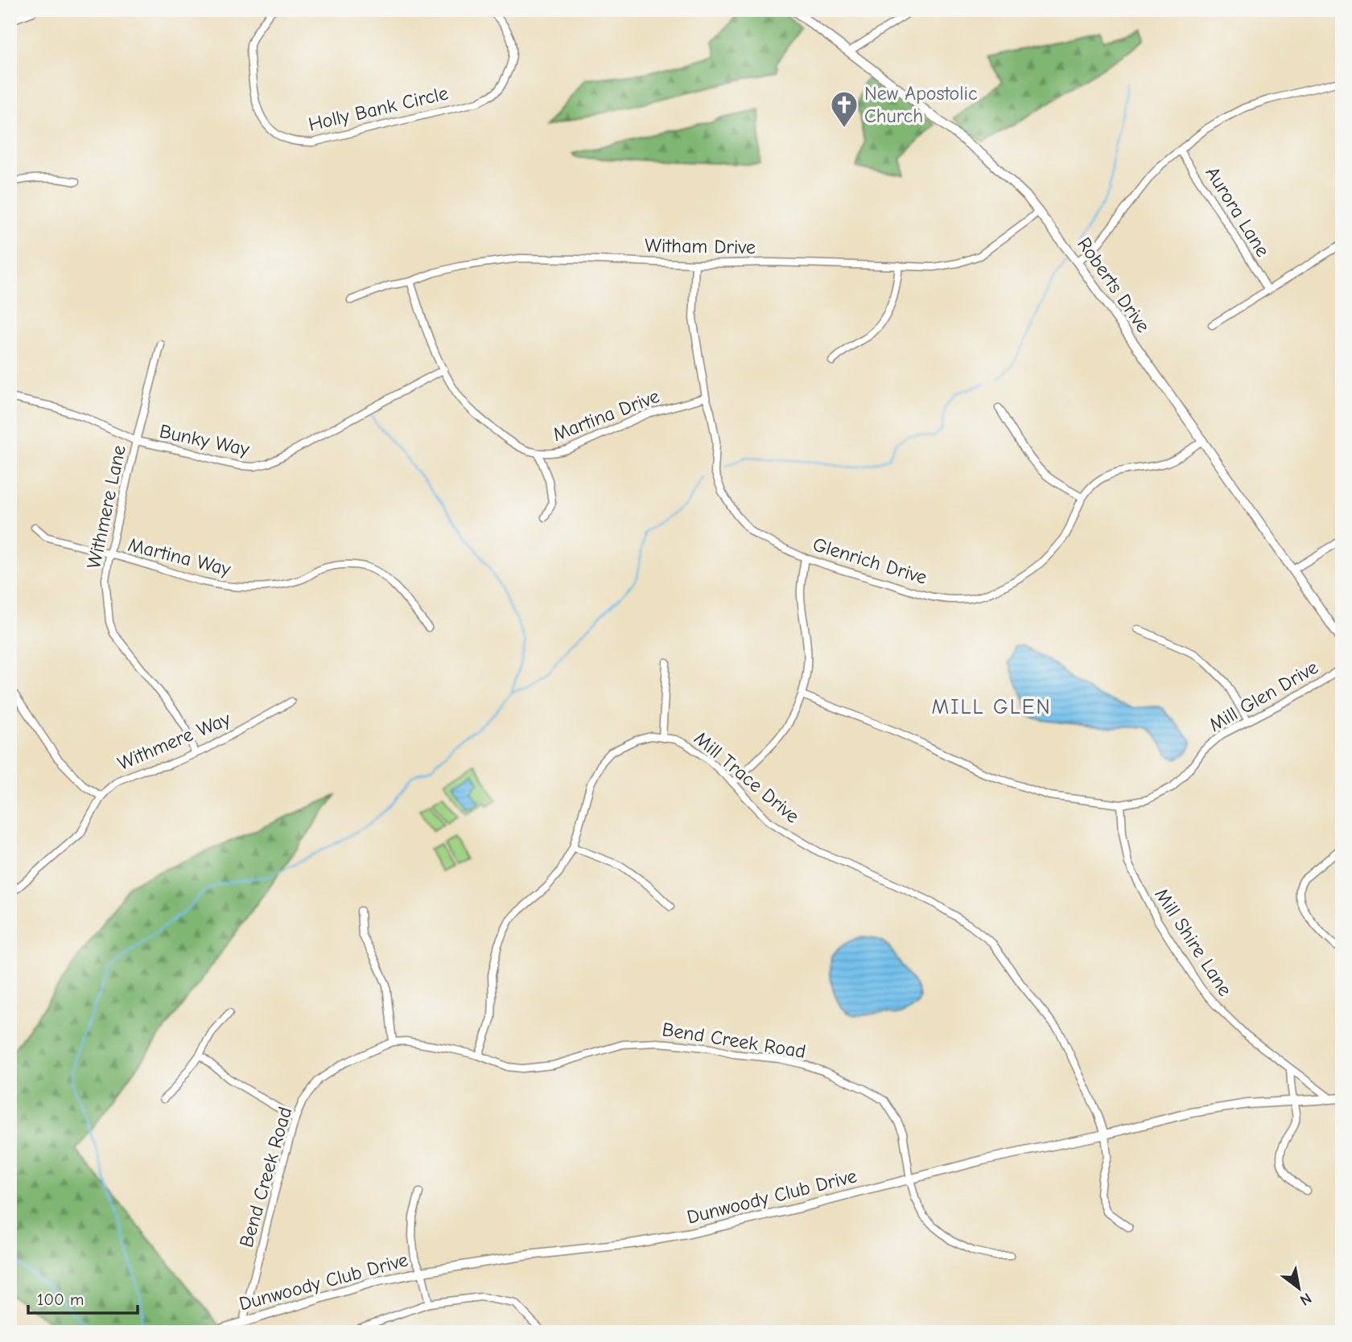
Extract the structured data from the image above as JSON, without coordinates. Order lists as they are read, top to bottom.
{
  "streets": {
    "street": [
      "Holly Bank Circle",
      "Aurora Lane",
      "Witham Drive",
      "Roberts Drive",
      "Martina Drive",
      "Bunky Way",
      "Withmere Lane",
      "Martina Way",
      "Glenrich Drive",
      "Mill Glen Drive",
      "Withmere Way",
      "Mill Trace Drive",
      "Mill Shire Lane",
      "Bend Creek Road",
      "Dunwoody Club Drive"
    ]
  },
  "crossings": [
    ["Witham Drive", "Roberts Drive"],
    ["Witham Drive", "Martina Drive"],
    ["Witham Drive", "Glenrich Drive"],
    ["Roberts Drive", "Glenrich Drive"],
    ["Martina Drive", "Bunky Way"],
    ["Martina Drive", "Glenrich Drive"],
    ["Bunky Way", "Withmere Lane"],
    ["Withmere Lane", "Martina Way"],
    ["Withmere Lane", "Withmere Way"],
    ["Mill Glen Drive", "Mill Shire Lane"],
    ["Mill Trace Drive", "Bend Creek Road"],
    ["Mill Trace Drive", "Dunwoody Club Drive"],
    ["Mill Shire Lane", "Dunwoody Club Drive"],
    ["Bend Creek Road", "Dunwoody Club Drive"]
  ],
  "districts": ["MILL GLEN"],
  "places": {
    "church": ["New Apostolic Church"]
  },
  "scale_bar": "100 m",
  "north": "bottom right"
}
